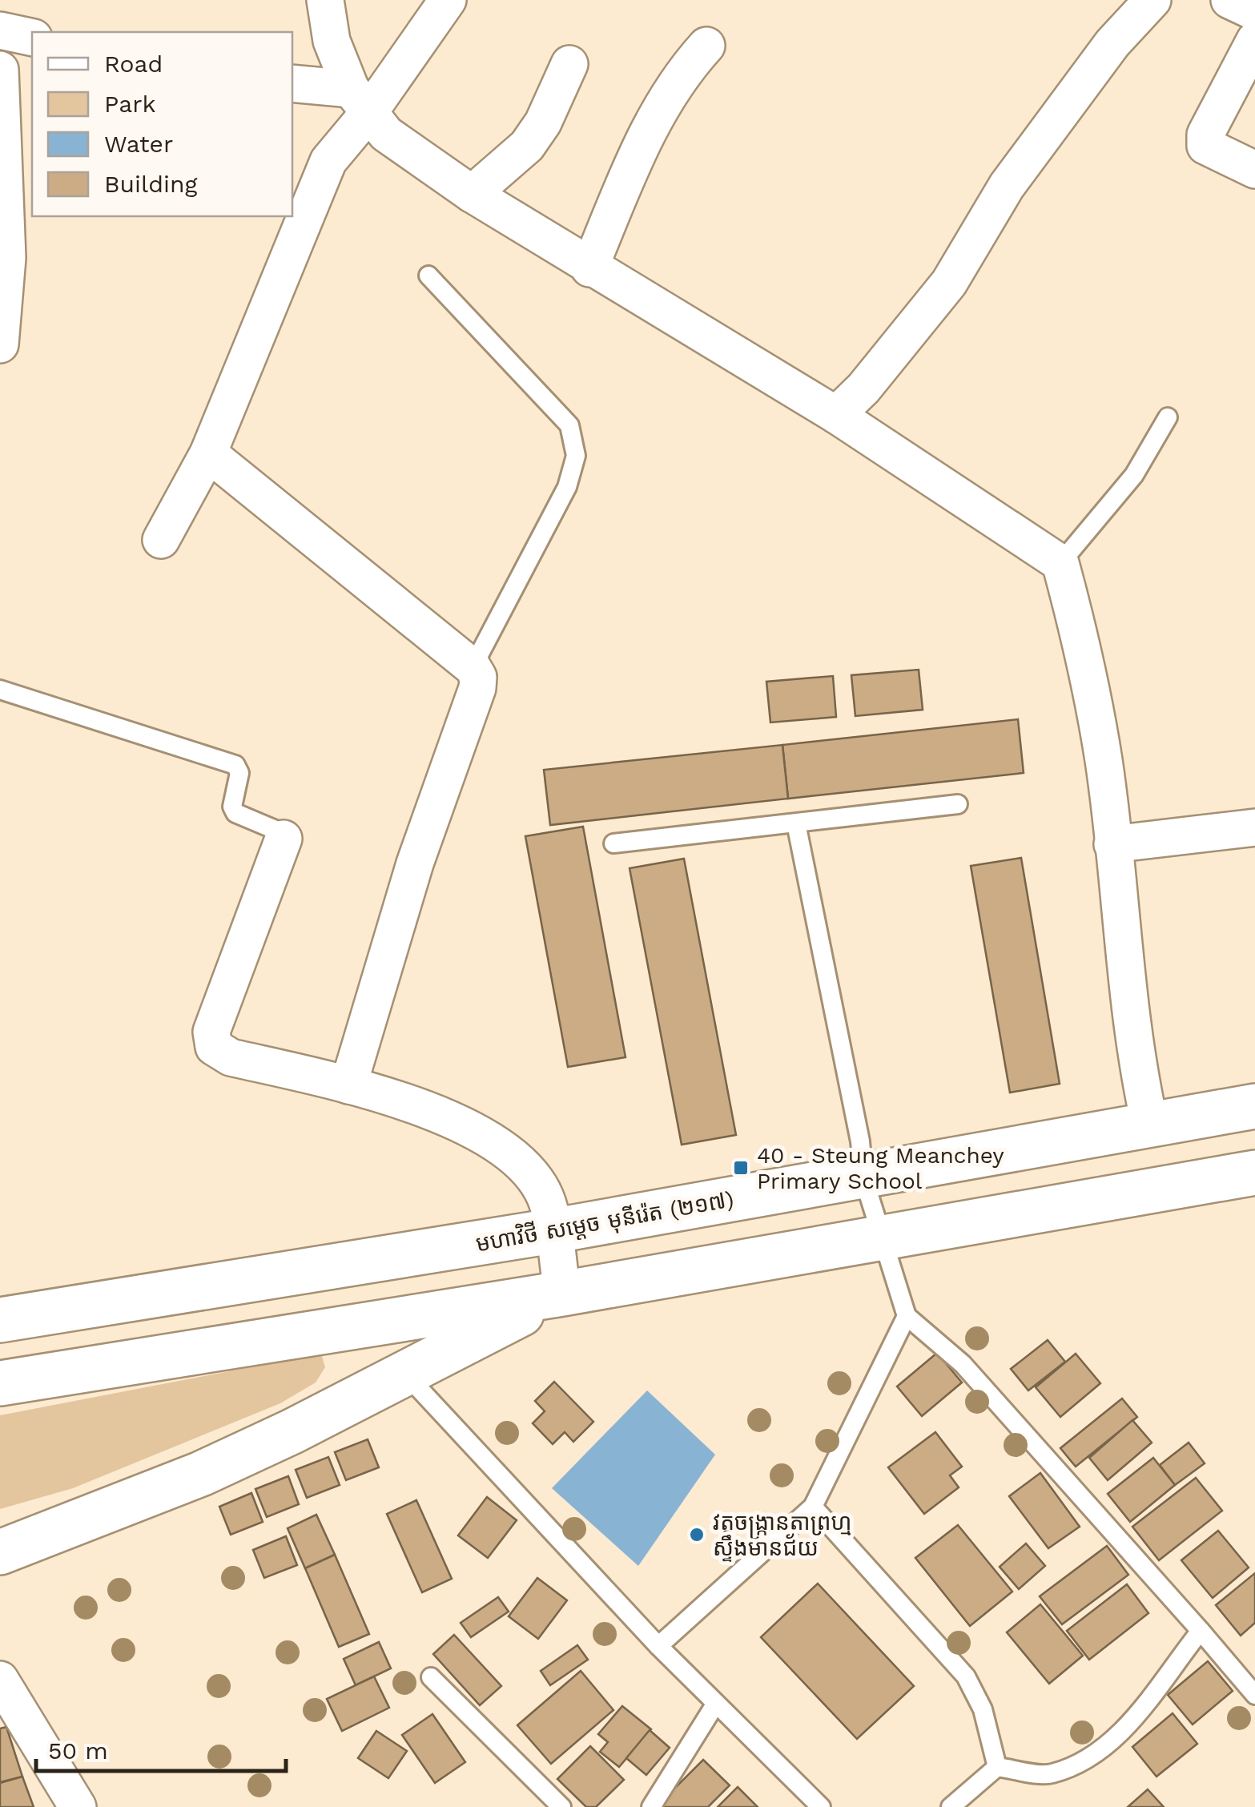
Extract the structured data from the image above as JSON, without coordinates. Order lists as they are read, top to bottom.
{
  "streets": {
    "main road": ["មហាវិថី សម្តេច មុនីរ៉េត (២១៧)"]
  },
  "places": {
    "transit": ["40 - Steung Meanchey Primary School"],
    "other": ["វត្តចង្ក្រានតាព្រហ្ម ស្ទឹងមានជ័យ"]
  },
  "legend": [
    "Road",
    "Park",
    "Water",
    "Building"
  ],
  "scale_bar": "50 m"
}
